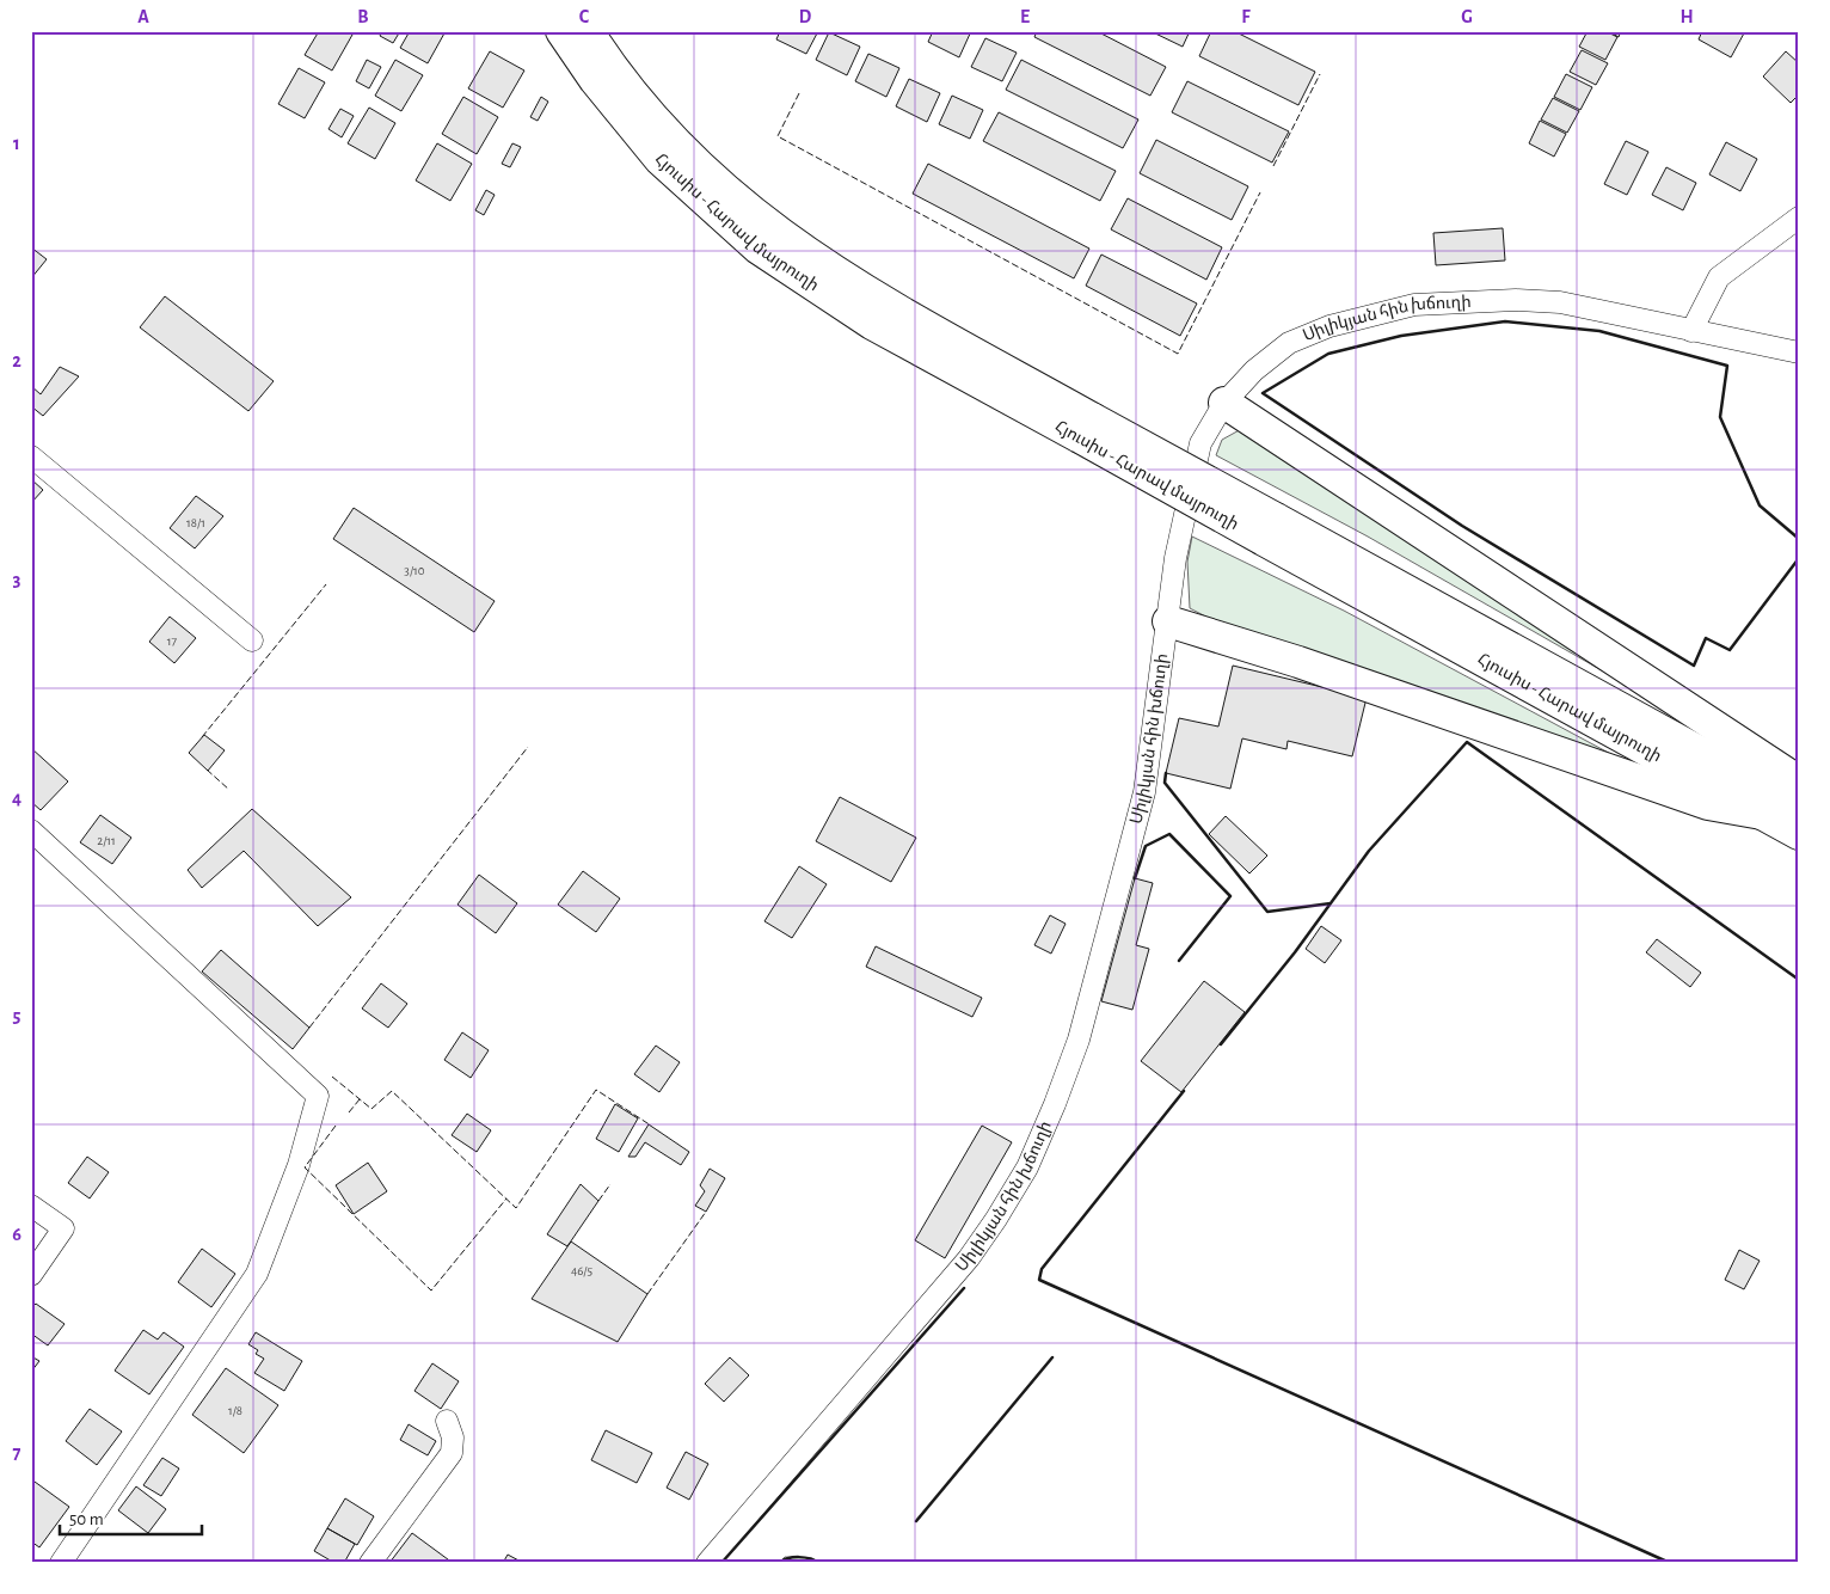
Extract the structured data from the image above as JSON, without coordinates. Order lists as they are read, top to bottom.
{
  "streets": {
    "highway": ["Հյուսիս - Հարավ մայրուղի"],
    "street": ["Սիլիկյան հին խճուղի"]
  },
  "house_numbers": [
    "18/1",
    "3/10",
    "17",
    "2/11",
    "46/5",
    "1/8"
  ],
  "scale_bar": "50 m",
  "grid": {
    "columns": [
      "A",
      "B",
      "C",
      "D",
      "E",
      "F",
      "G",
      "H"
    ],
    "rows": [
      "1",
      "2",
      "3",
      "4",
      "5",
      "6",
      "7"
    ]
  }
}
